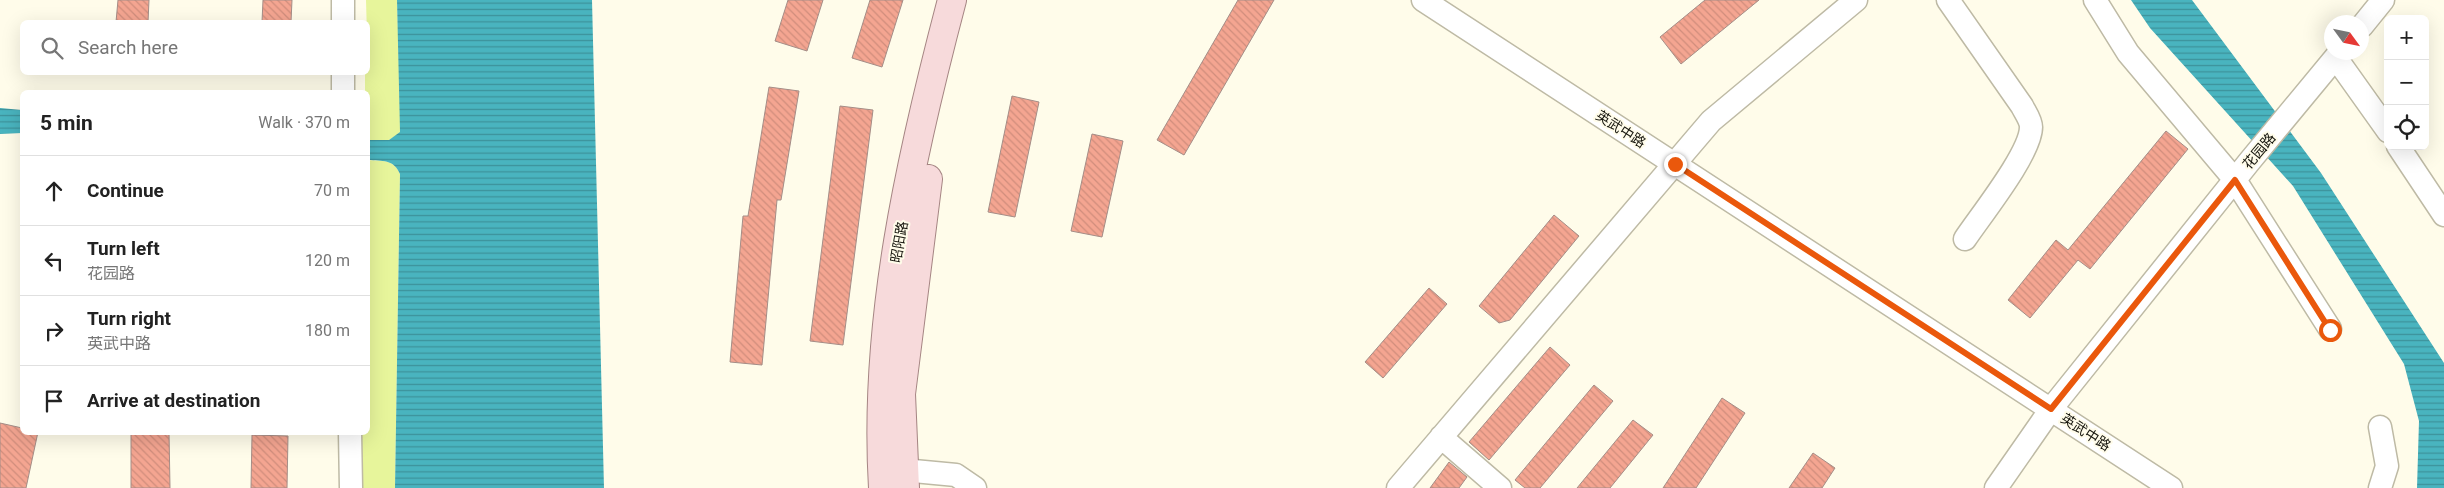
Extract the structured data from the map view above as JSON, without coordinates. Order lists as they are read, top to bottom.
{
  "streets": {
    "main road": ["昭阳路"],
    "street": ["英武中路", "花园路"]
  },
  "crossings": [
    ["英武中路", "花园路"]
  ],
  "north": "bottom right",
  "page": {
    "map_buttons": ["+", "−"],
    "search": "Search here",
    "heading": ["5 min", "Walk · 370 m"],
    "list": [
      ["Continue", "70 m"],
      ["Turn left", "花园路", "120 m"],
      ["Turn right", "英武中路", "180 m"],
      "Arrive at destination"
    ]
  }
}
